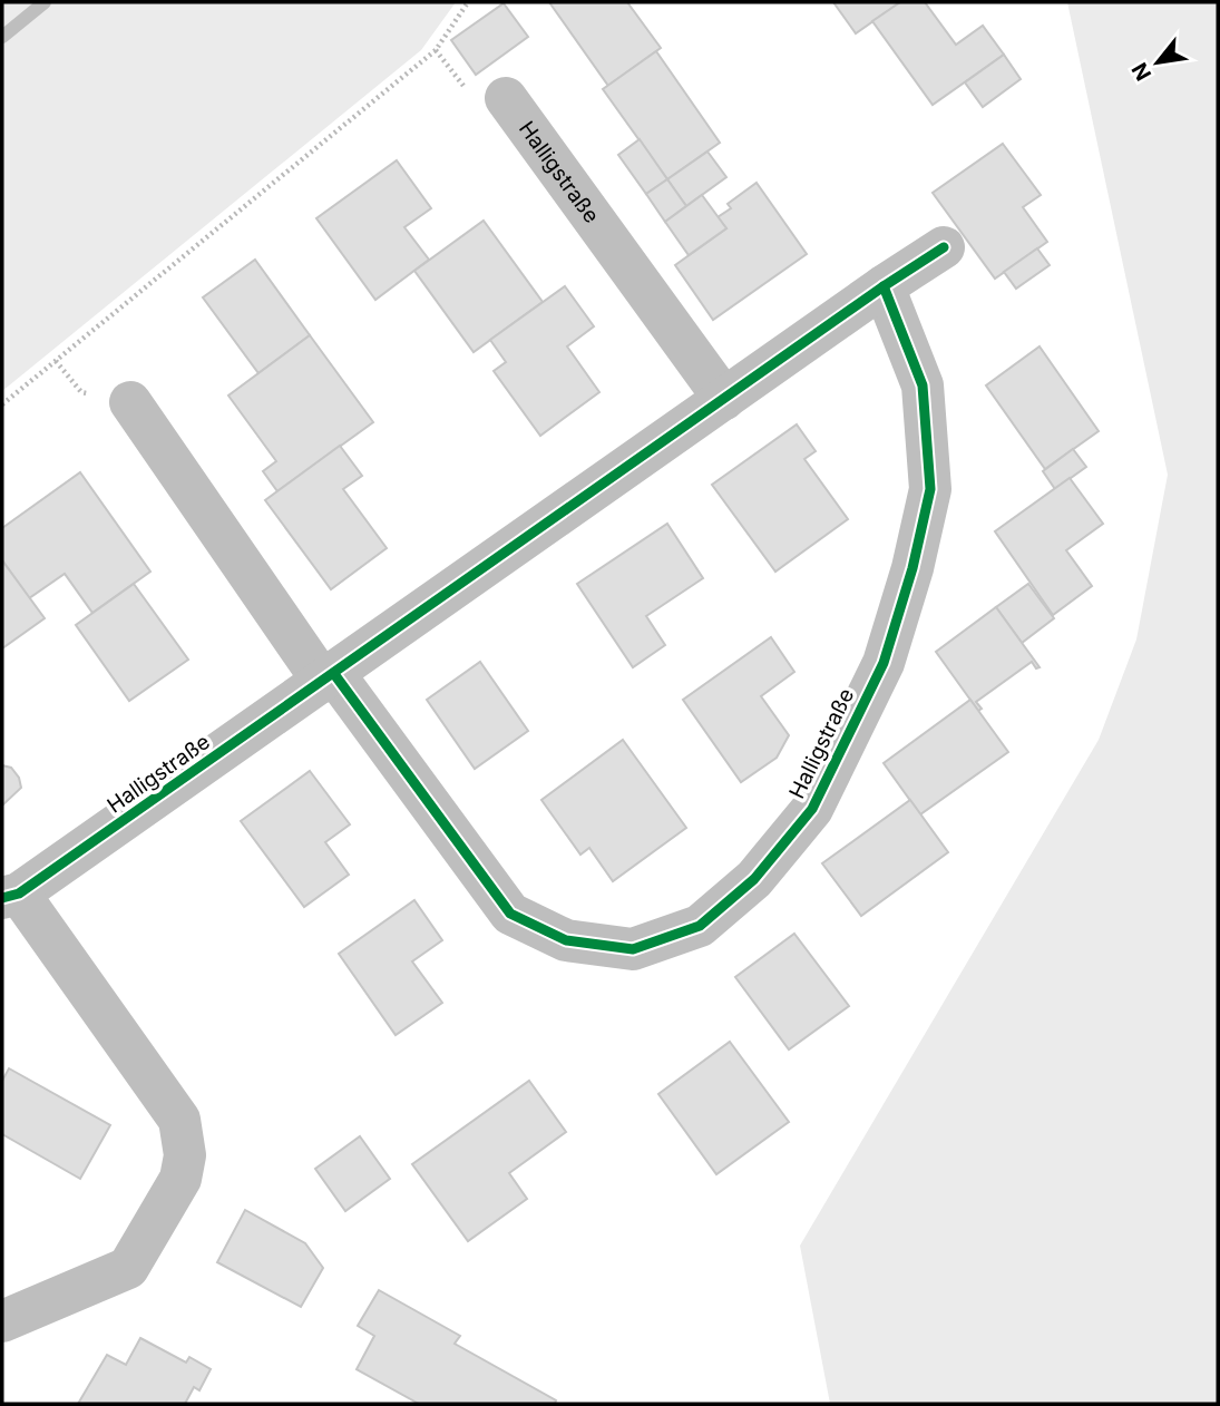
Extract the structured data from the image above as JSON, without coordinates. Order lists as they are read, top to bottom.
{
  "streets": {
    "street": ["Halligstraße"]
  },
  "north": "bottom left"
}
